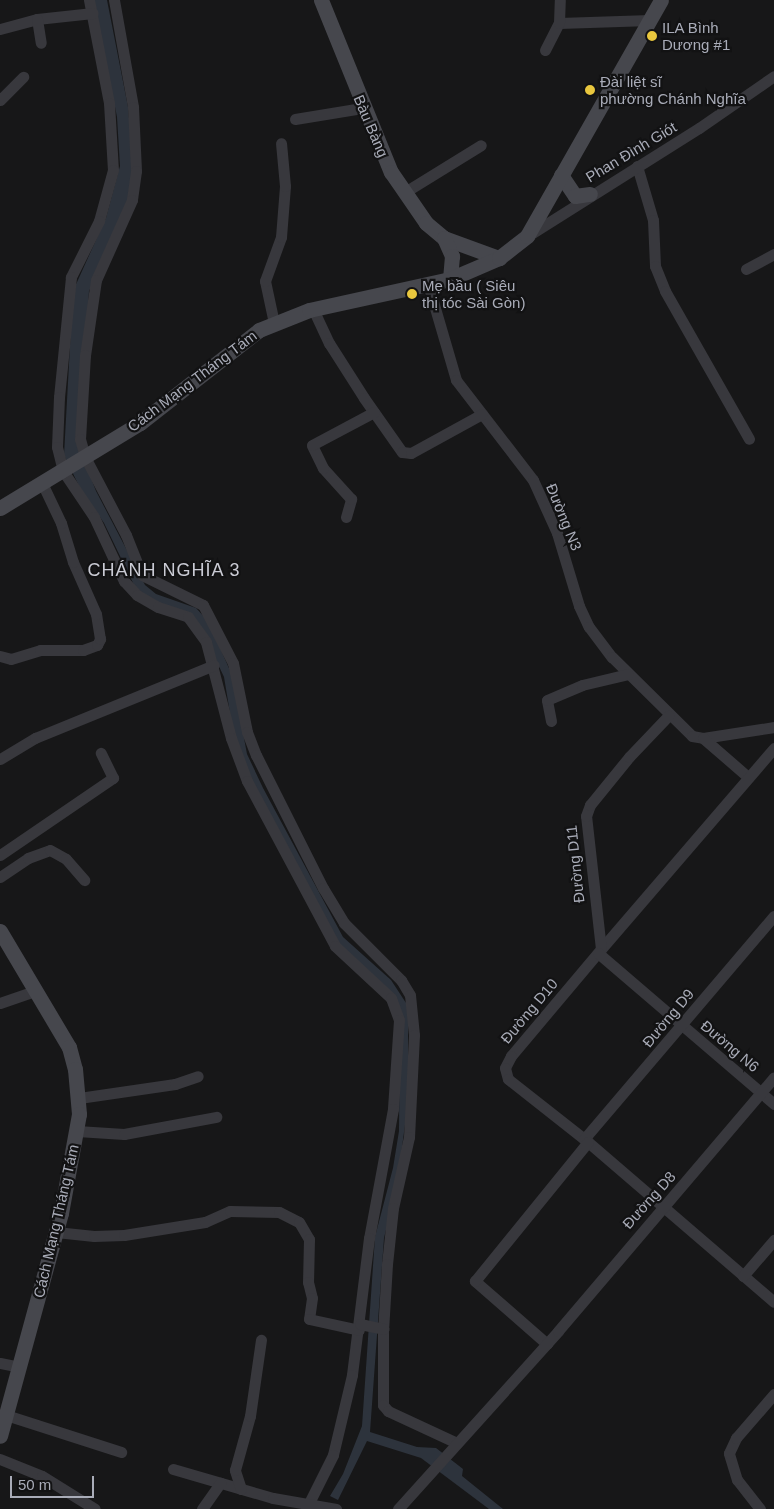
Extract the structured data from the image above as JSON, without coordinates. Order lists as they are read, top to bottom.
{
  "streets": {
    "main road": ["Bàu Bàng", "Cách Mạng Tháng Tám"],
    "street": [
      "Phan Đình Giót",
      "Đường N3",
      "Đường D11",
      "Đường D10",
      "Đường D9",
      "Đường N6",
      "Đường D8"
    ]
  },
  "crossings": [
    ["Phan Đình Giót", "Cách Mạng Tháng Tám"],
    ["Cách Mạng Tháng Tám", "Đường N3"],
    ["Đường N3", "Đường D11"],
    ["Đường N3", "Đường D10"],
    ["Đường D11", "Đường D10"],
    ["Đường D11", "Đường N6"],
    ["Đường D10", "Đường D9"],
    ["Đường D10", "Đường N6"],
    ["Đường D10", "Đường D8"],
    ["Đường D9", "Đường N6"],
    ["Đường D9", "Đường D8"],
    ["Đường N6", "Đường D8"]
  ],
  "districts": ["CHÁNH NGHĨA 3"],
  "places": ["ILA Bình Dương #1", "Đài liệt sĩ phường Chánh Nghĩa", "Mẹ bầu ( Siêu thị tóc Sài Gòn)"],
  "scale_bar": "50 m"
}
